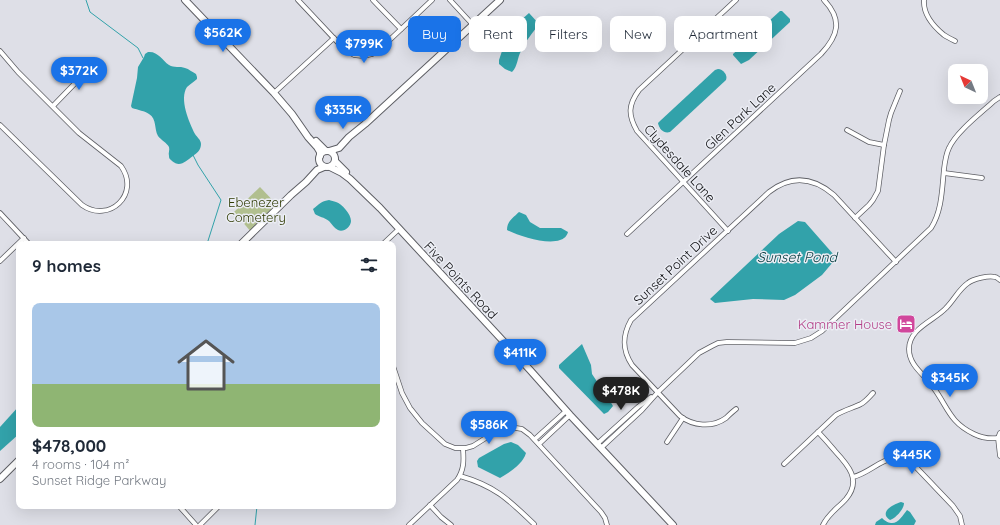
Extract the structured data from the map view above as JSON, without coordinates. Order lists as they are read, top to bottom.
{
  "streets": {
    "street": [
      "Glen Park Lane",
      "Clydesdale Lane",
      "Sunset Point Drive",
      "Five Points Road"
    ]
  },
  "crossings": [
    ["Glen Park Lane", "Clydesdale Lane"],
    ["Clydesdale Lane", "Sunset Point Drive"]
  ],
  "water": ["Sunset Pond"],
  "parks": ["Ebenezer Cometery"],
  "places": {
    "hotel": ["Kammer House"]
  },
  "north": "top left",
  "page": {
    "chip": [
      "Buy",
      "Rent",
      "Filters",
      "New",
      "Apartment"
    ],
    "price": [
      "$562K",
      "$799K",
      "$372K",
      "$335K",
      "$411K",
      "$345K",
      "$478K",
      "$586K",
      "$445K"
    ],
    "heading": "9 homes",
    "list": [
      {
        "name": "$478,000",
        "note": "4 rooms · 104 m² · Sunset Ridge Parkway"
      }
    ]
  }
}
